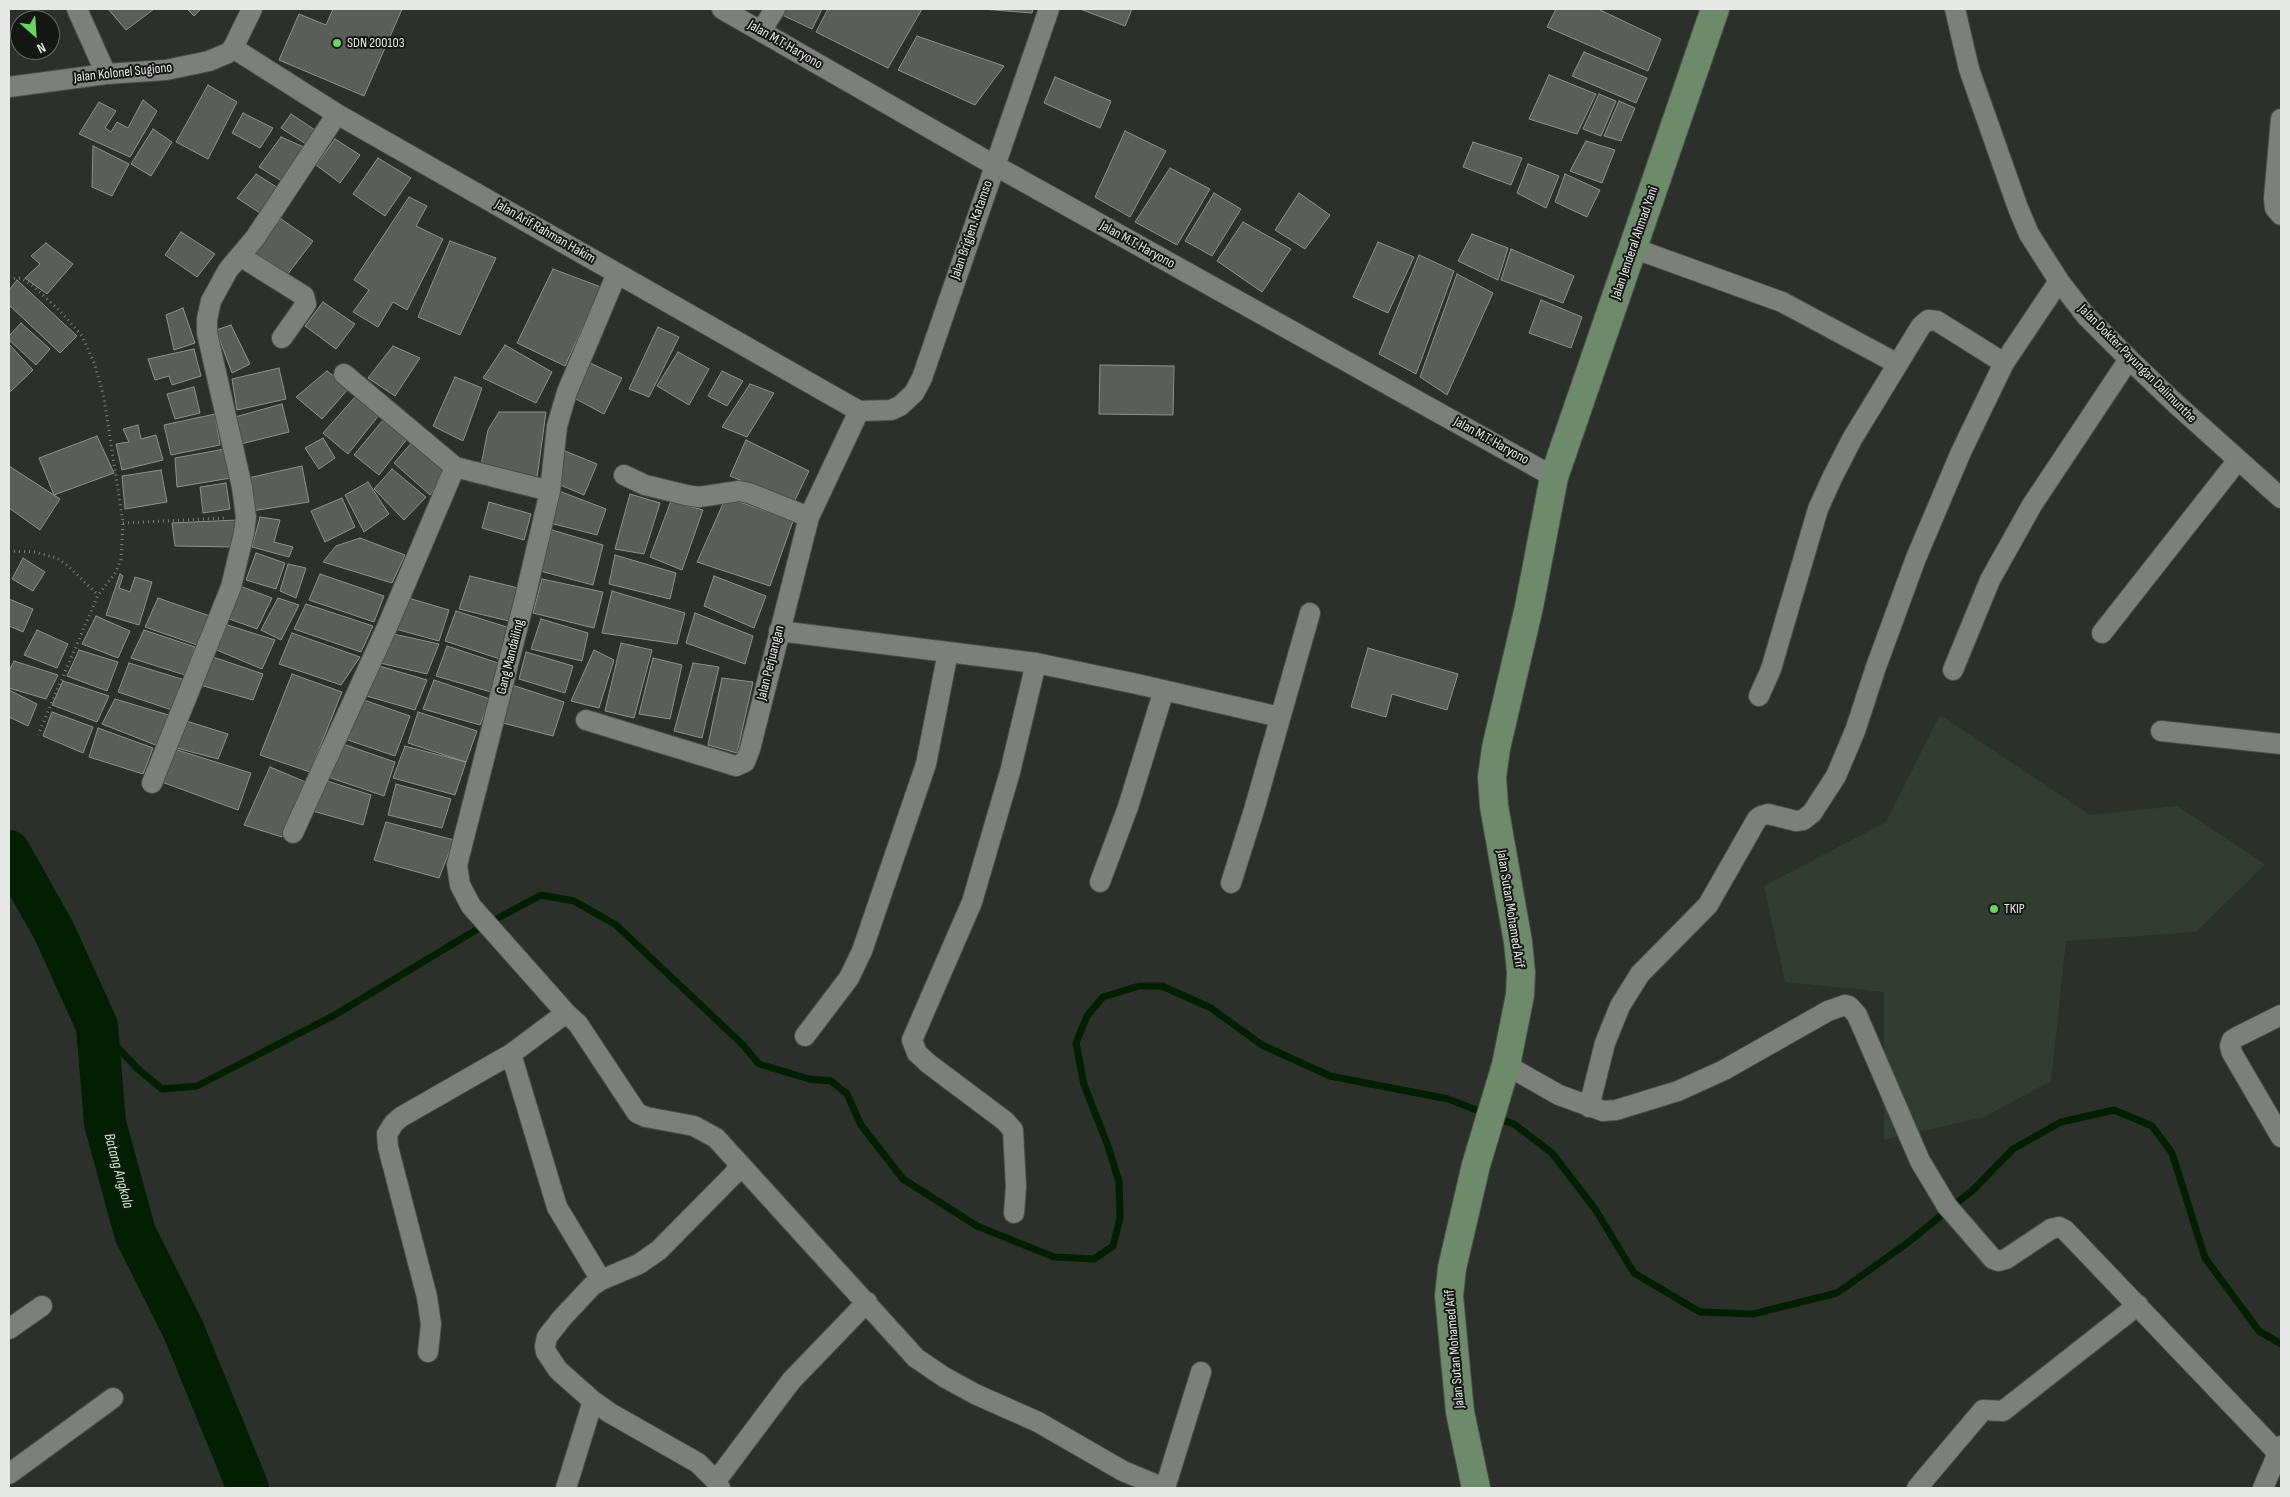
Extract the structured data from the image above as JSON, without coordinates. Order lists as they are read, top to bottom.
{
  "streets": {
    "street": [
      "Jalan M.T. Haryono",
      "Jalan Kolonel Sugiono",
      "Jalan Brigjen. Katamso",
      "Jalan Arif Rahman Hakim",
      "Jalan Jenderal Ahmad Yani",
      "Jalan Dokter Payungan Dalimunthe",
      "Gang Mandailing",
      "Jalan Perjuangan",
      "Jalan Sutan Mohamed Arif"
    ]
  },
  "crossings": [
    ["Jalan M.T. Haryono", "Jalan Brigjen. Katamso"],
    ["Jalan M.T. Haryono", "Jalan Jenderal Ahmad Yani"],
    ["Jalan M.T. Haryono", "Jalan Sutan Mohamed Arif"],
    ["Jalan Kolonel Sugiono", "Jalan Arif Rahman Hakim"],
    ["Jalan Brigjen. Katamso", "Jalan Arif Rahman Hakim"],
    ["Jalan Brigjen. Katamso", "Jalan Perjuangan"],
    ["Jalan Arif Rahman Hakim", "Gang Mandailing"],
    ["Jalan Arif Rahman Hakim", "Jalan Perjuangan"],
    ["Jalan Jenderal Ahmad Yani", "Jalan Sutan Mohamed Arif"]
  ],
  "water": ["Batang Angkola"],
  "places": ["SDN 200103", "TKIP"],
  "north": "bottom right"
}
